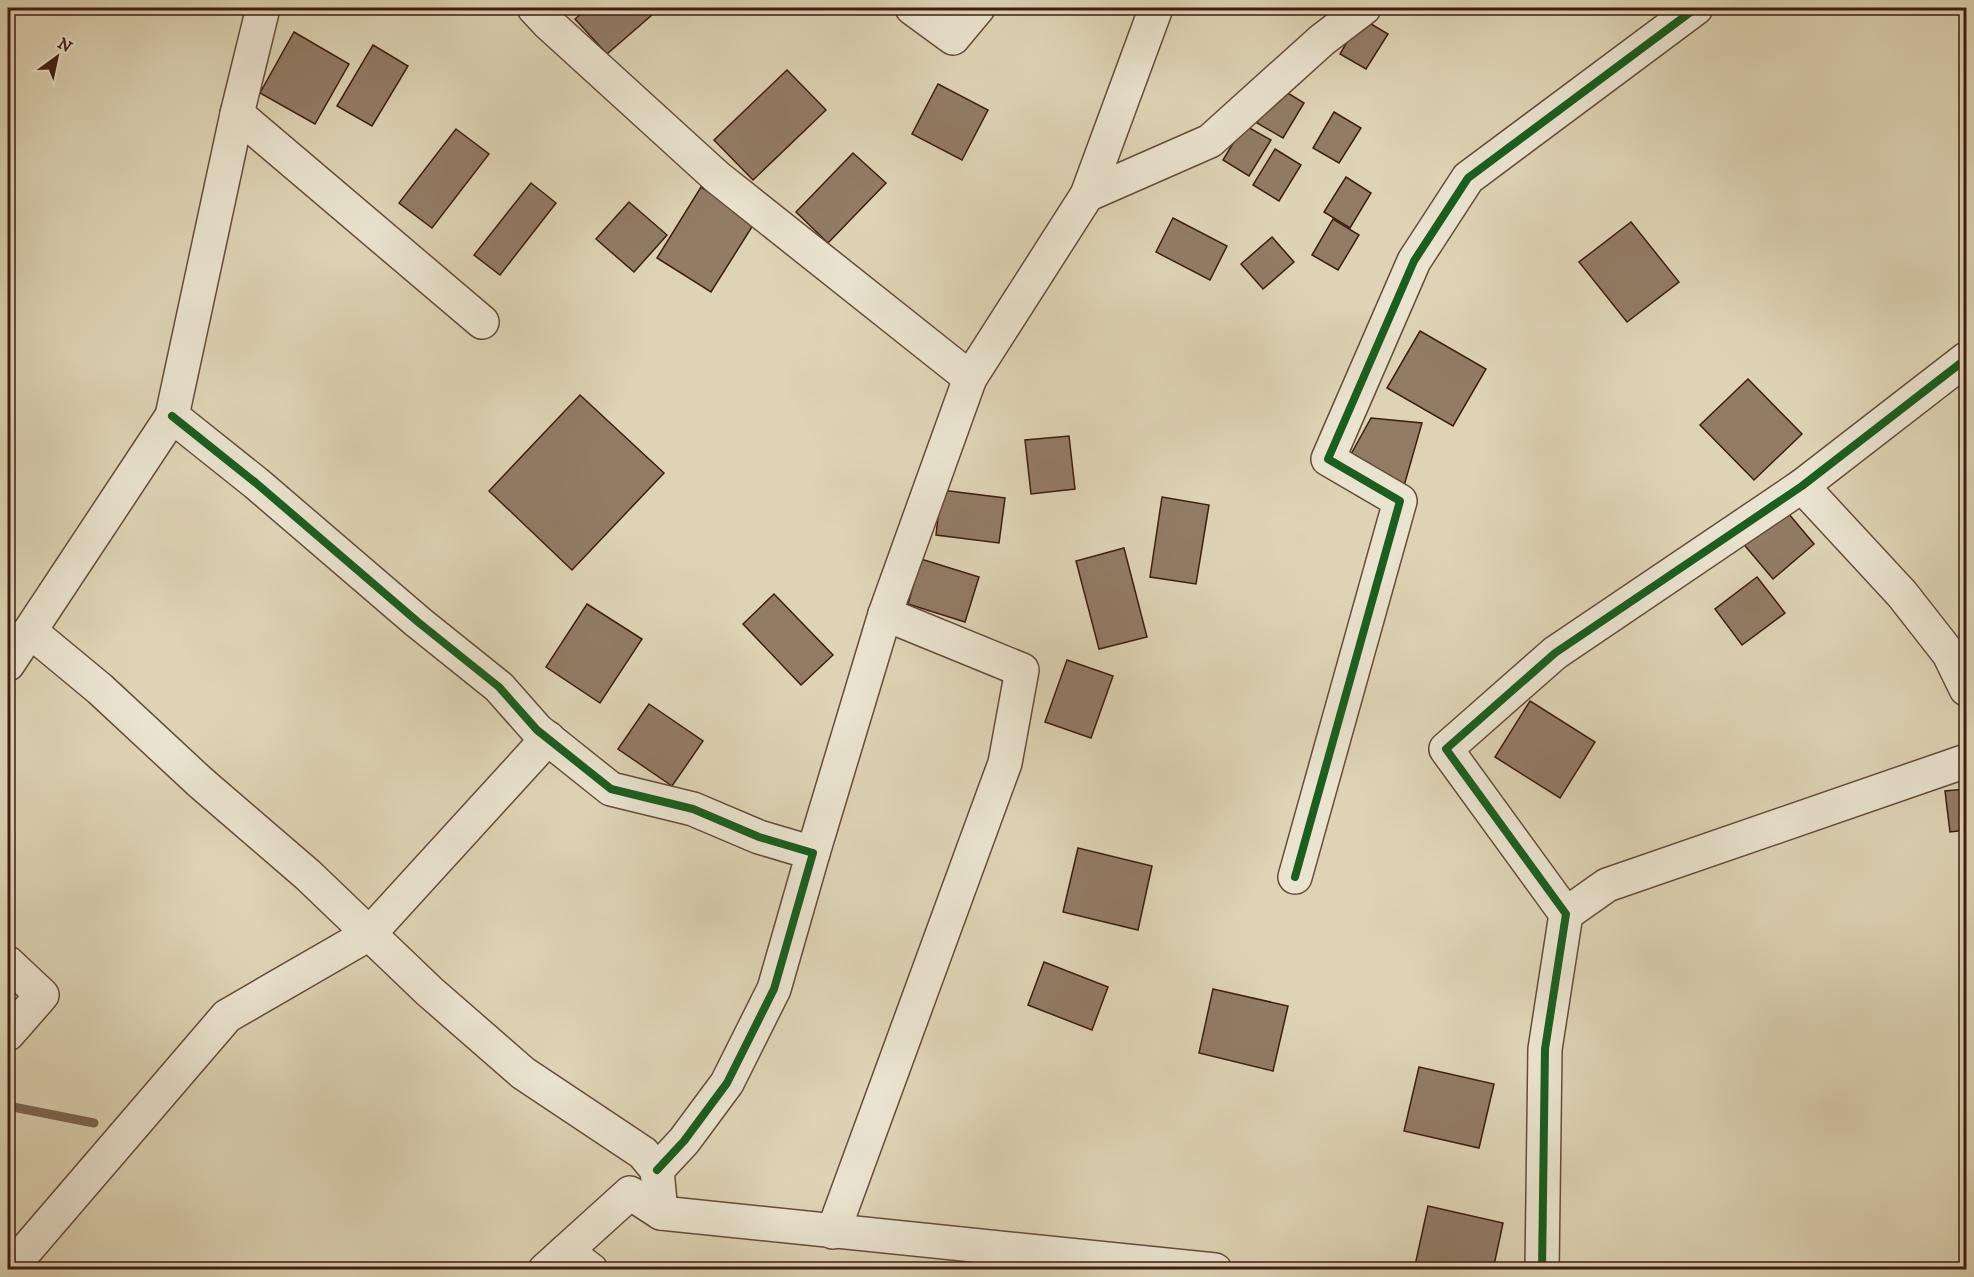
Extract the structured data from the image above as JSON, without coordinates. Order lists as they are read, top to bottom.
{
  "north": "top right"
}
